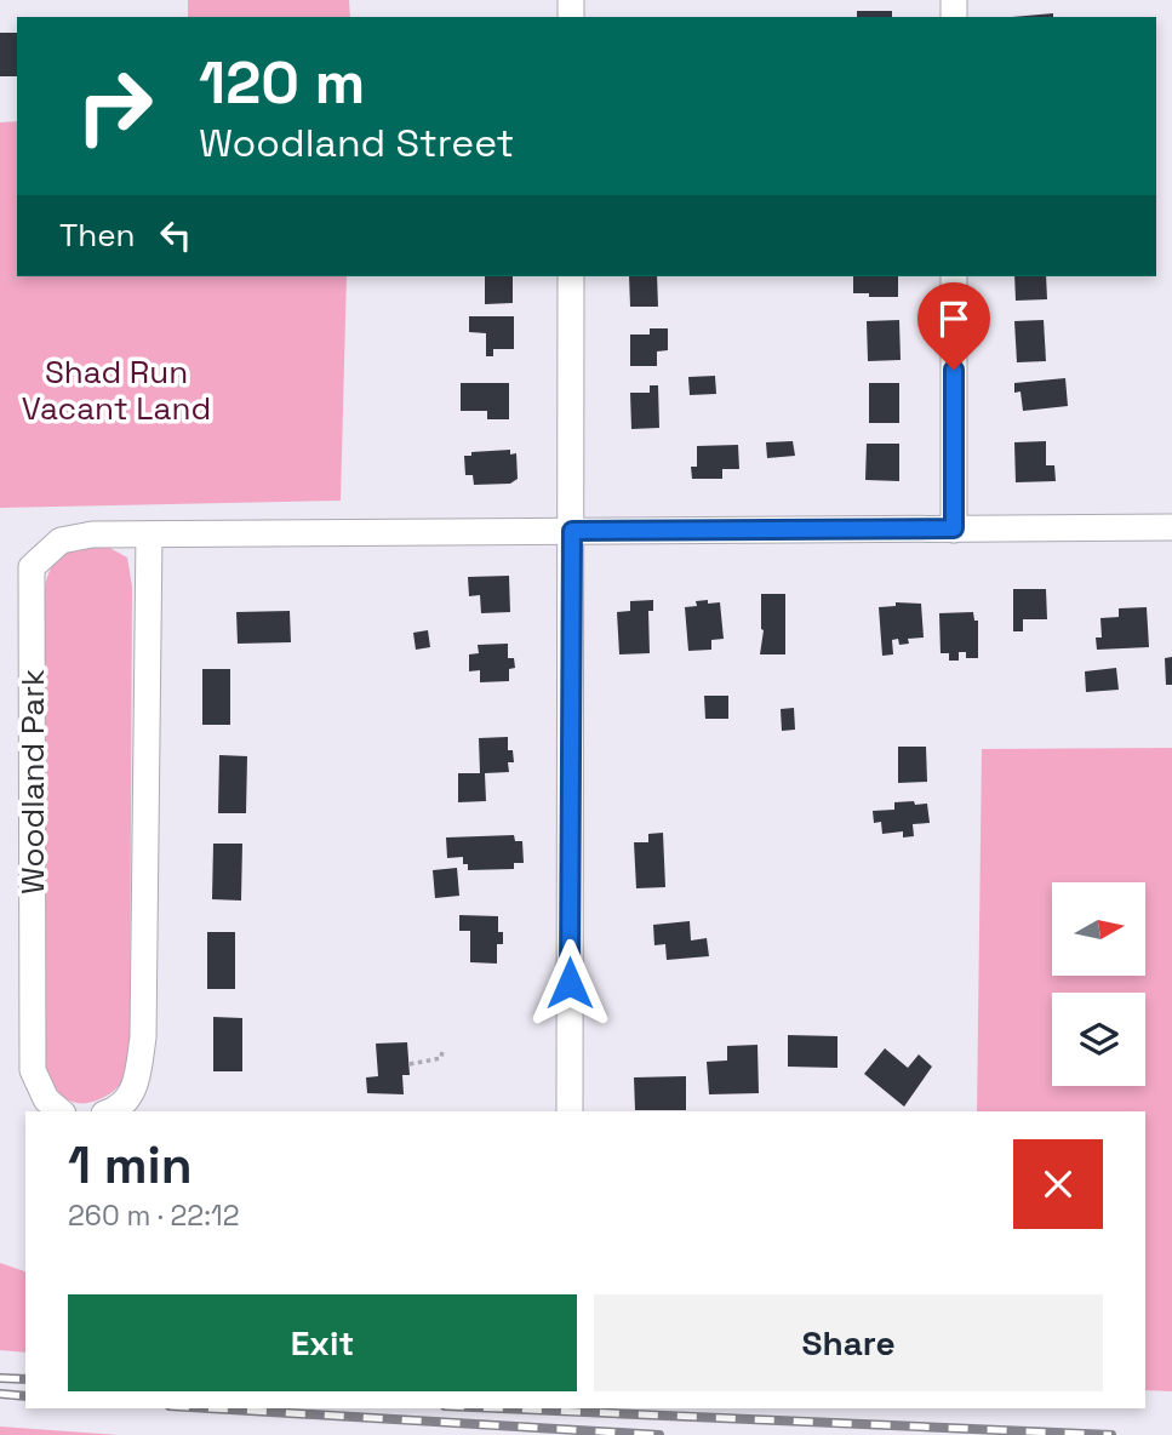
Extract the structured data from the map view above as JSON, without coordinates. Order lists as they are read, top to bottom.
{
  "streets": {
    "street": ["Woodland Park"]
  },
  "parks": ["Shad Run Vacant Land"],
  "north": "right",
  "page": {
    "turn": ["120 m", "Woodland Street"],
    "then": "Then",
    "heading": ["1 min", "260 m · 22:12"],
    "buttons": ["Exit", "Share"]
  }
}
